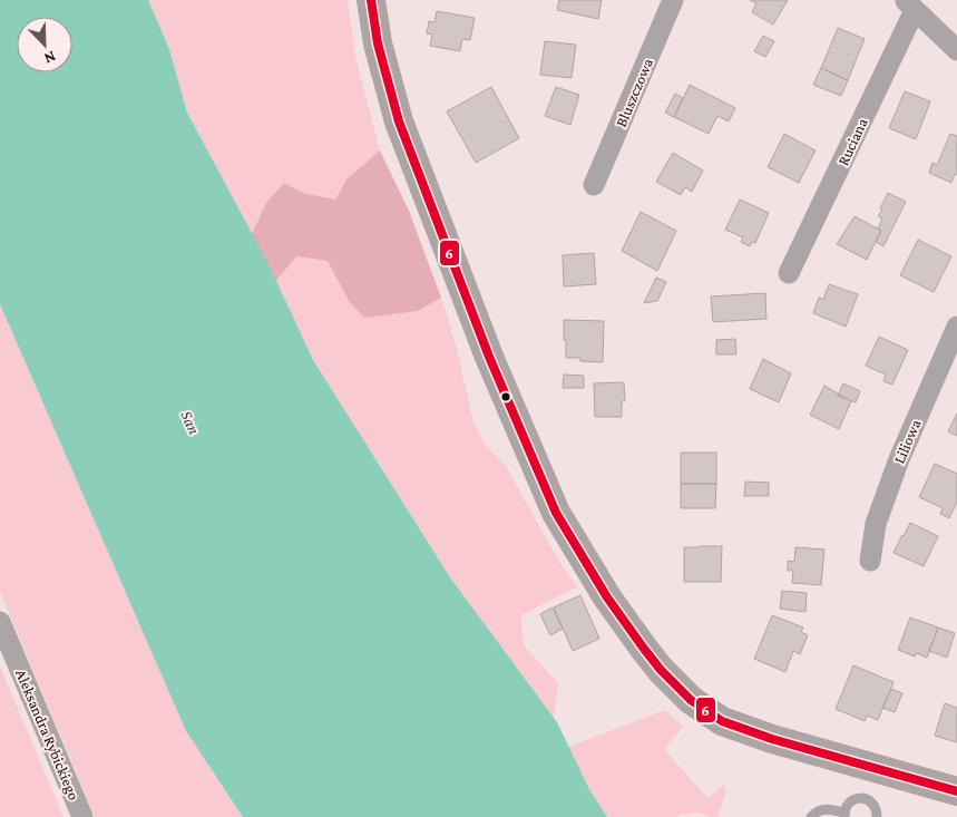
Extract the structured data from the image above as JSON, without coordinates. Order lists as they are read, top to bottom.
{
  "streets": {
    "street": [
      "Bluszczowa",
      "Ruciana",
      "Liliowa",
      "Aleksandra Rybickiego"
    ]
  },
  "water": ["San"],
  "lines": ["transit line 6"],
  "north": "bottom right"
}
